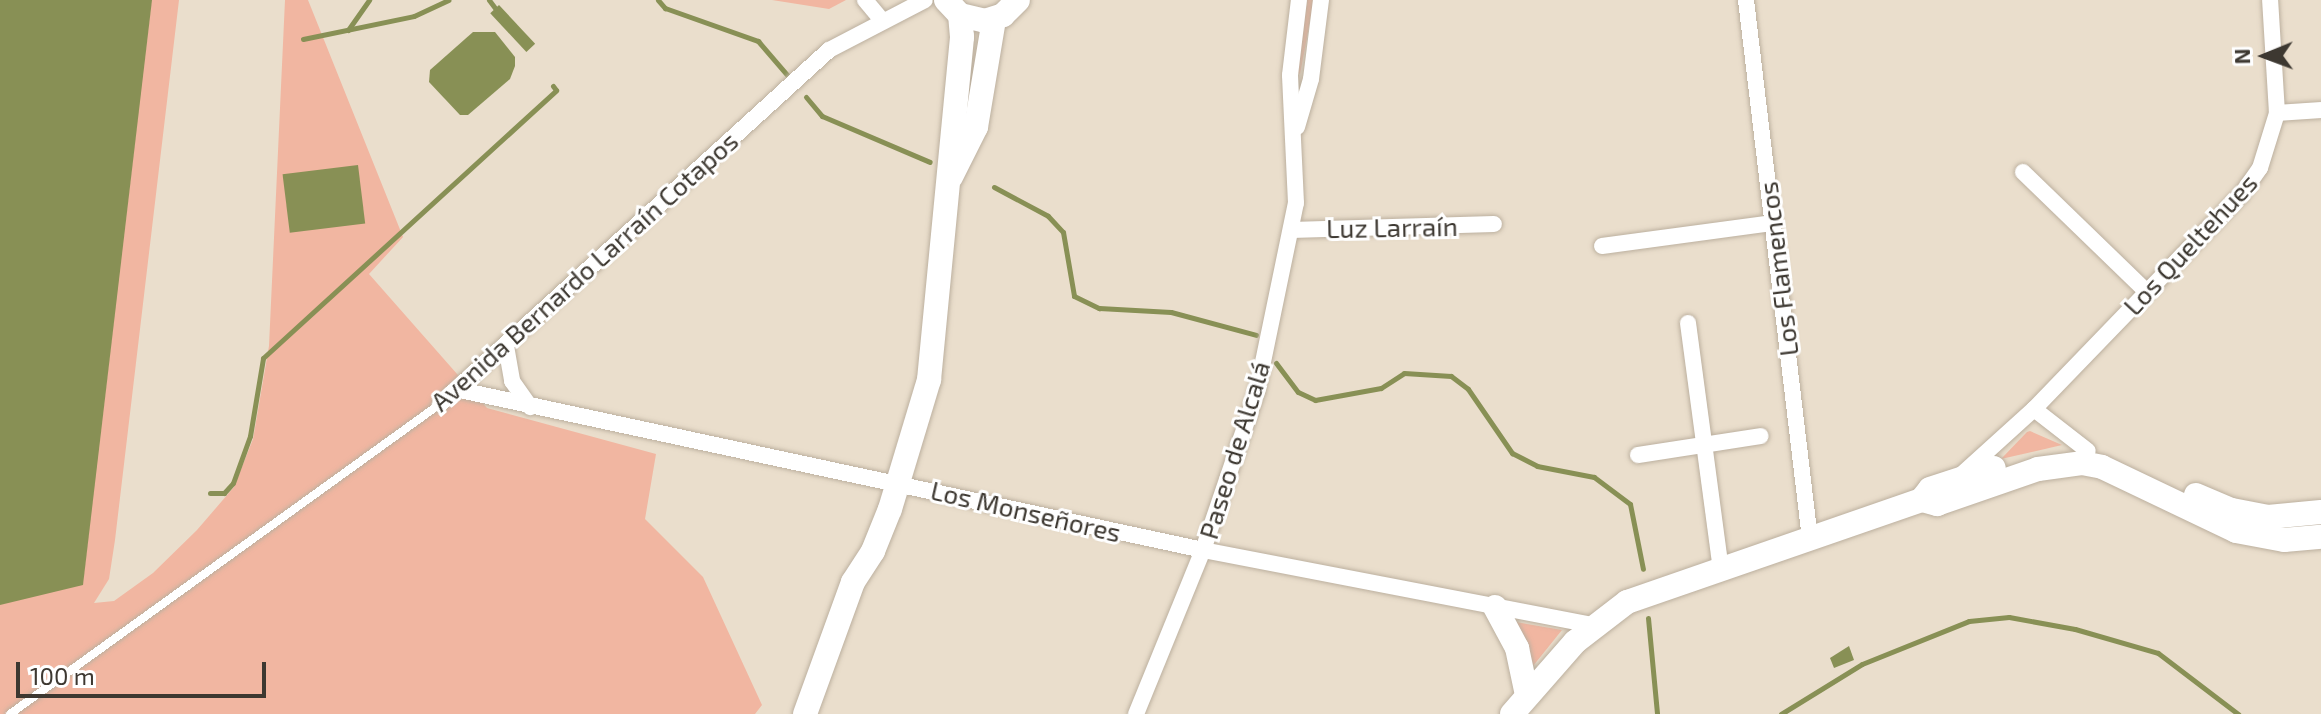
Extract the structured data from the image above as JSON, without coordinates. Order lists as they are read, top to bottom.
{
  "streets": {
    "street": [
      "Luz Larraín",
      "Los Queltehues",
      "Los Flamencos",
      "Avenida Bernardo Larraín Cotapos",
      "Paseo de Alcalá",
      "Los Monseñores"
    ]
  },
  "crossings": [
    ["Luz Larraín", "Paseo de Alcalá"],
    ["Avenida Bernardo Larraín Cotapos", "Los Monseñores"],
    ["Paseo de Alcalá", "Los Monseñores"]
  ],
  "scale_bar": "100 m",
  "north": "left"
}
